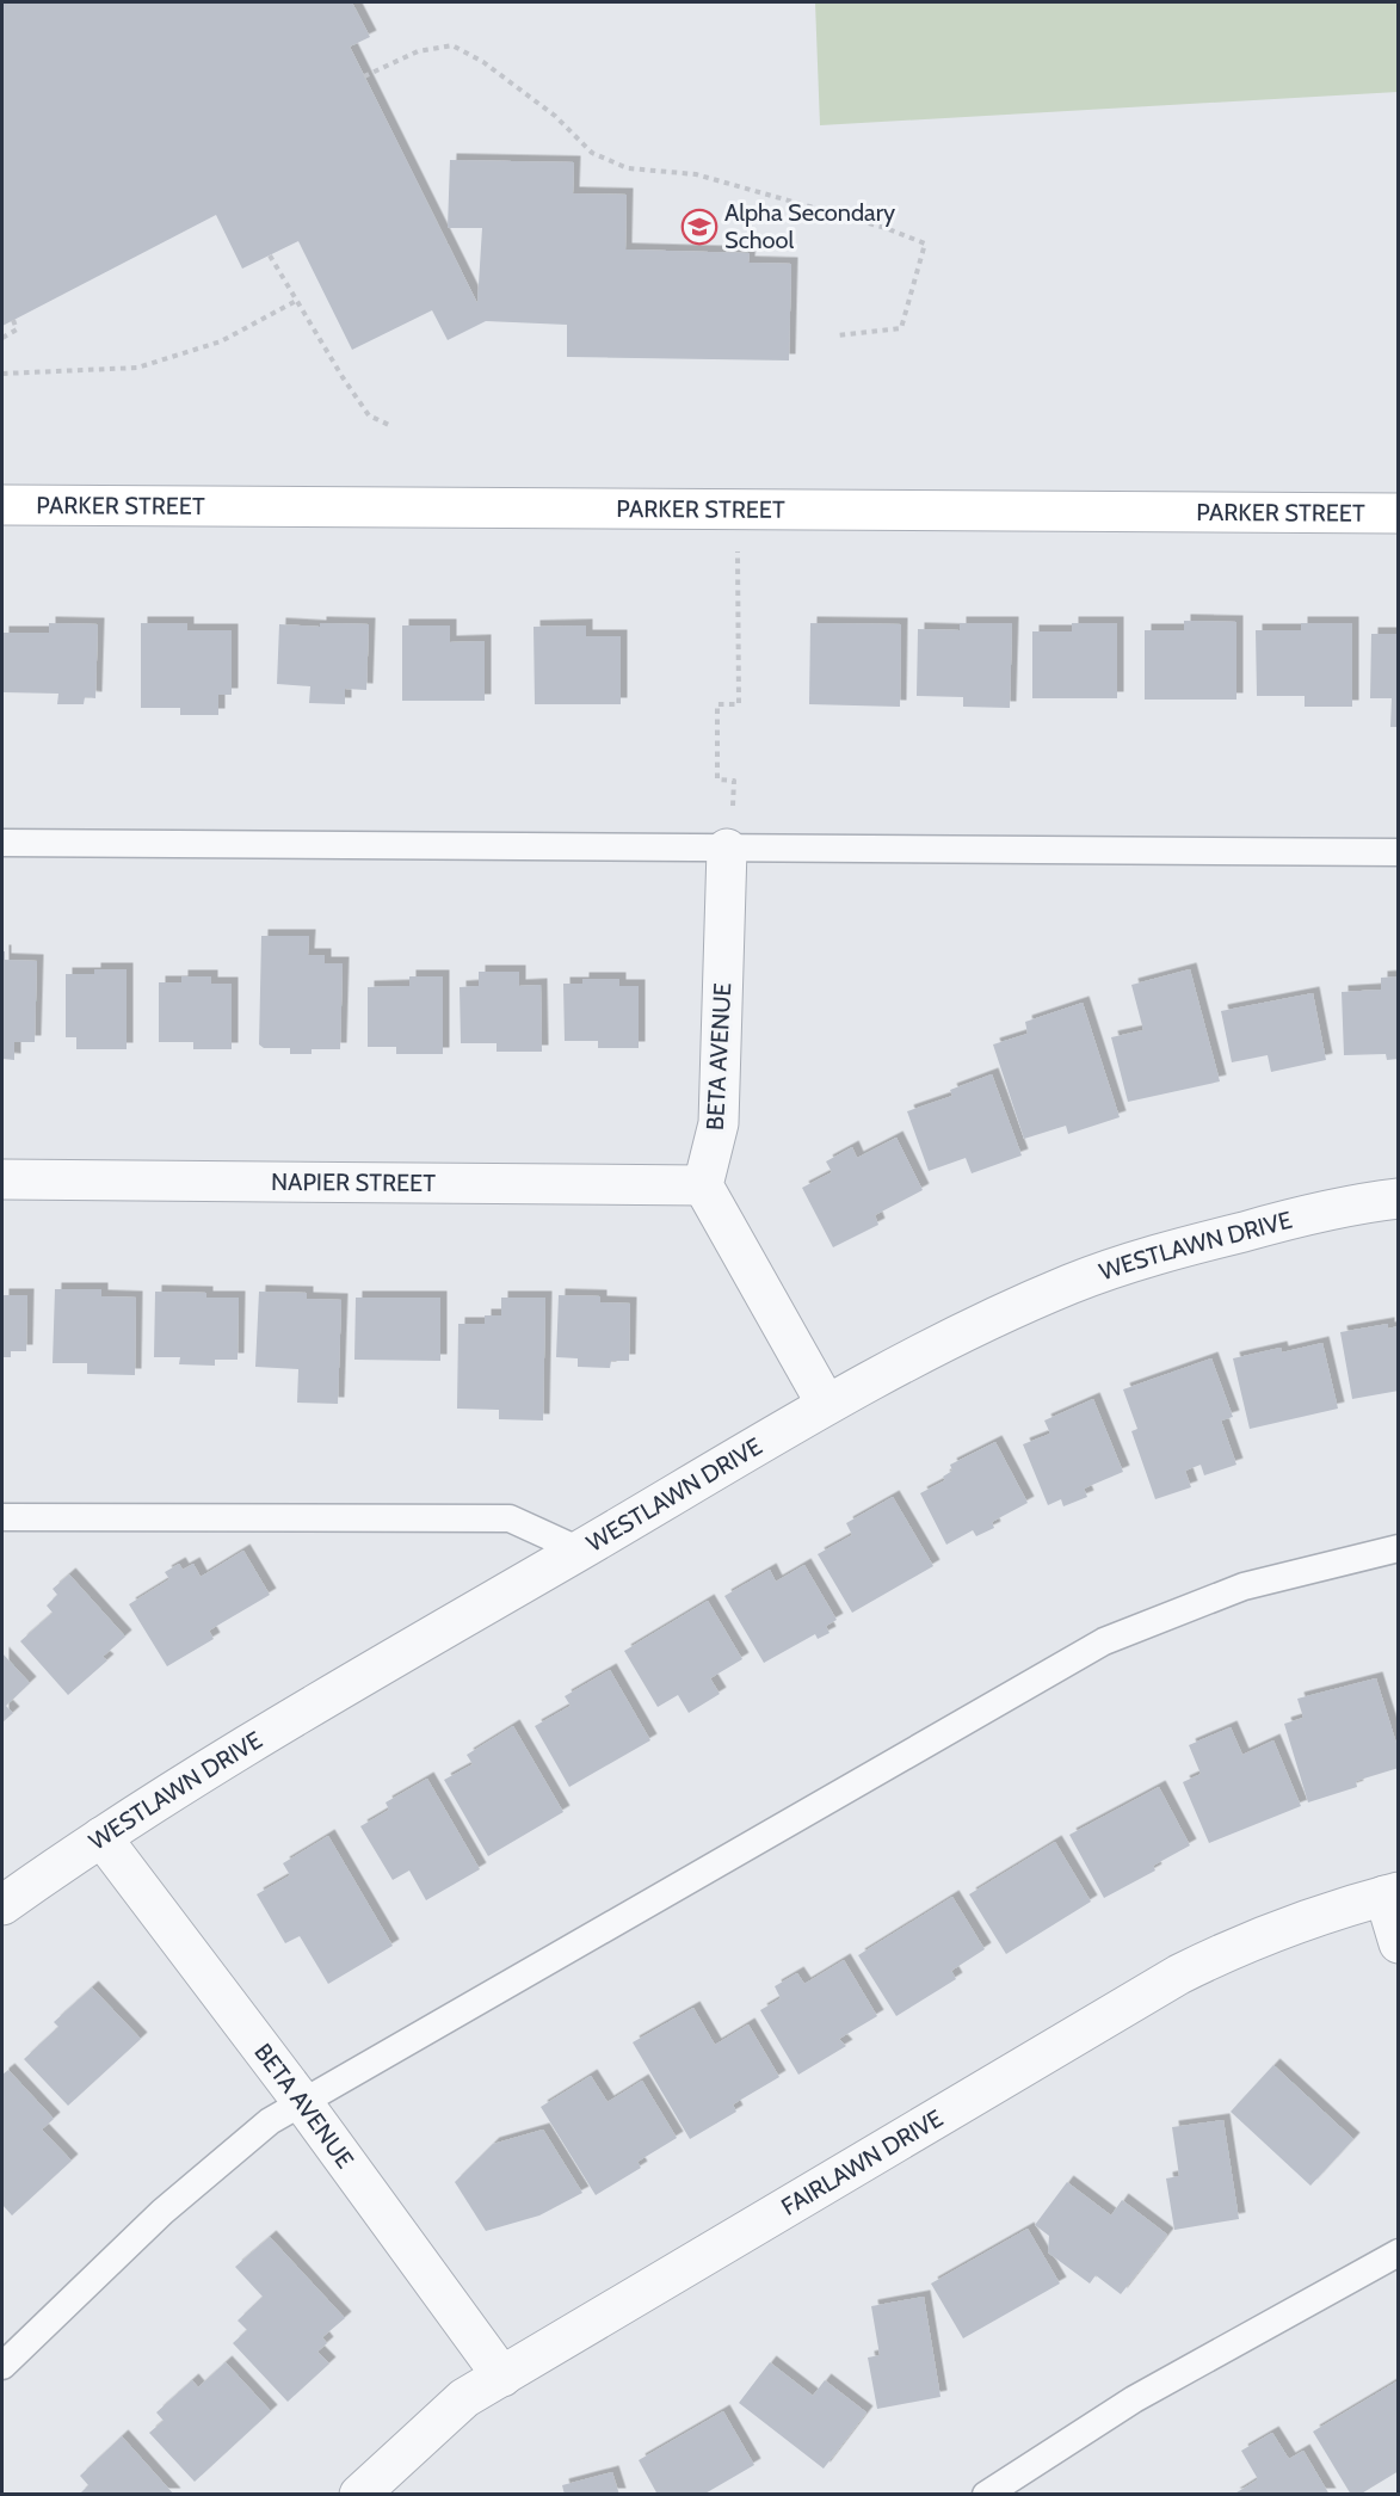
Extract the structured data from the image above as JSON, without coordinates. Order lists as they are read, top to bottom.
{
  "streets": {
    "street": [
      "PARKER STREET",
      "BETA AVENUE",
      "NAPIER STREET",
      "WESTLAWN DRIVE",
      "FAIRLAWN DRIVE"
    ]
  },
  "crossings": [
    ["BETA AVENUE", "NAPIER STREET"],
    ["BETA AVENUE", "WESTLAWN DRIVE"],
    ["BETA AVENUE", "FAIRLAWN DRIVE"]
  ],
  "places": {
    "school or university": ["Alpha Secondary School"]
  }
}
